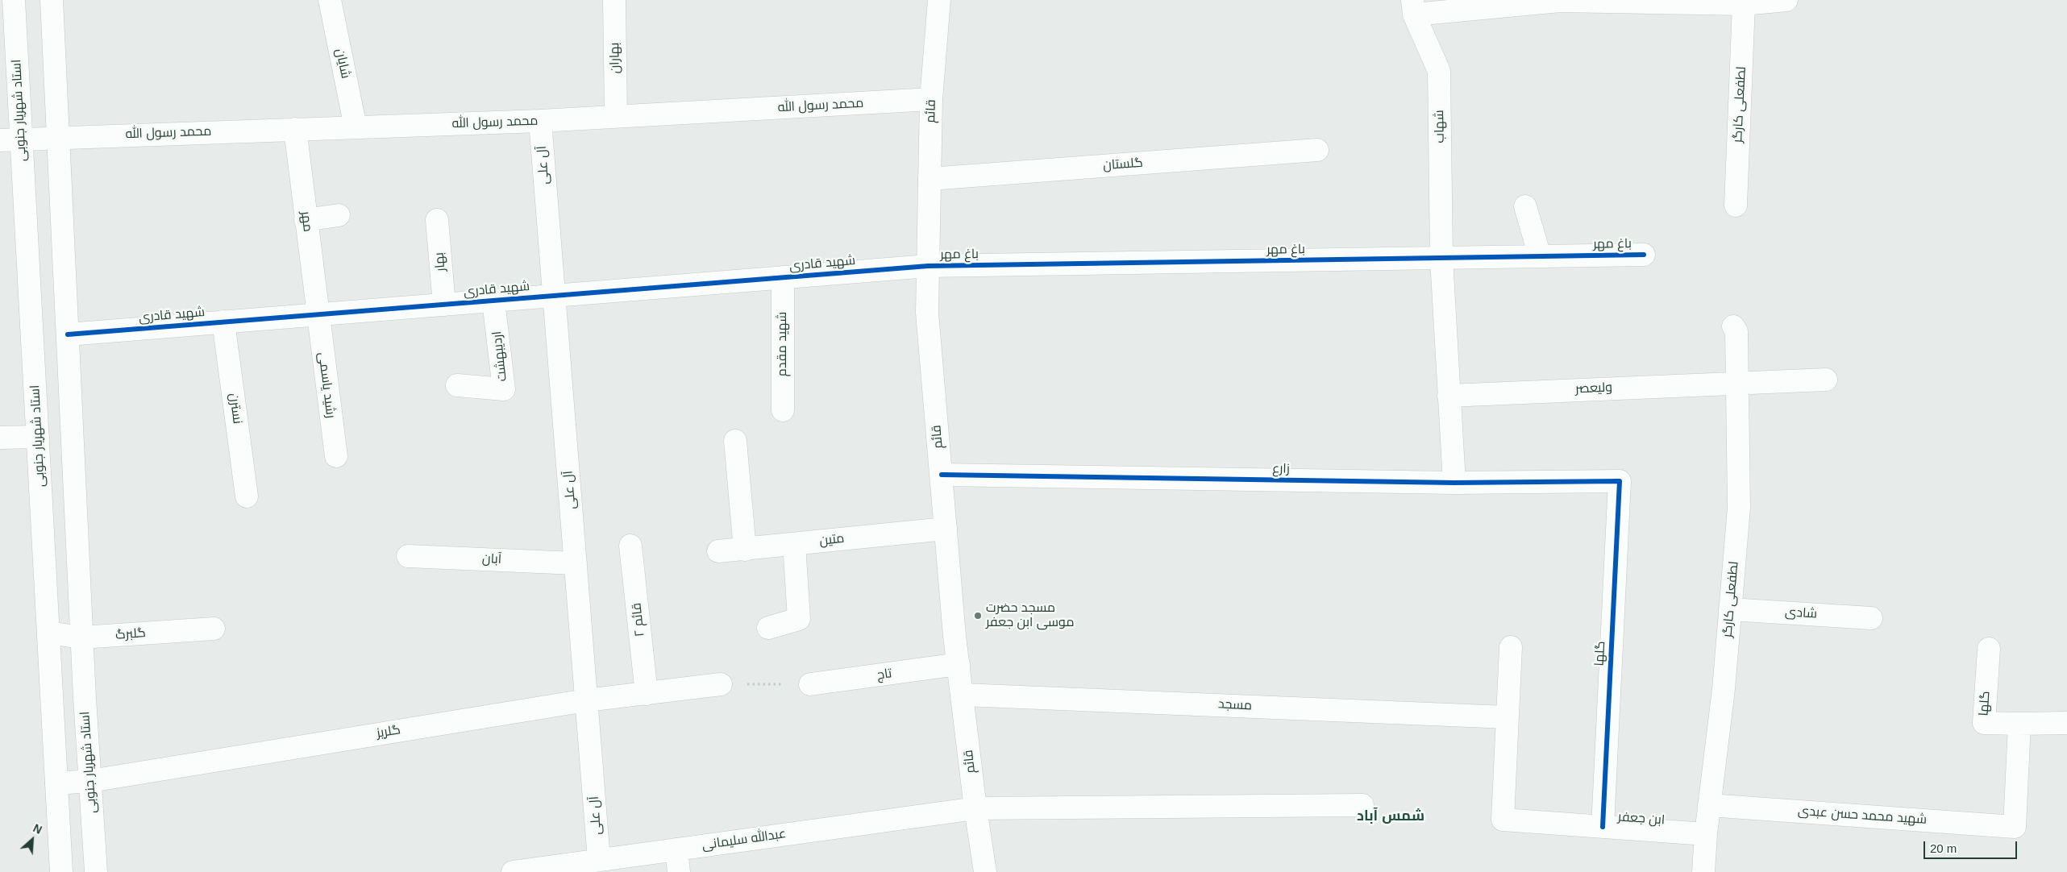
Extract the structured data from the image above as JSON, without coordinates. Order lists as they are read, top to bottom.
{
  "streets": {
    "street": [
      "بهاران",
      "شایان",
      "لطفعلی کارگر",
      "محمد رسول الله",
      "استاد شهریار جنوبی",
      "قائم",
      "شهاب",
      "گلستان",
      "آل علی",
      "مهر",
      "باغ مهر",
      "بهار",
      "شهید قادری",
      "شهید مقدم",
      "اردیبهشت",
      "رشید یاسمی",
      "ولیعصر",
      "نسترن",
      "زارع",
      "متین",
      "آبان",
      "شادی",
      "قائم ۲",
      "گلبرگ",
      "گلها",
      "تاج",
      "مسجد",
      "گلریز",
      "شهید محمد حسن عبدی",
      "ابن جعفر",
      "عبدالله سلیمانی"
    ]
  },
  "crossings": [
    ["بهاران", "محمد رسول الله"],
    ["شایان", "محمد رسول الله"],
    ["لطفعلی کارگر", "ولیعصر"],
    ["لطفعلی کارگر", "شادی"],
    ["لطفعلی کارگر", "شهید محمد حسن عبدی"],
    ["لطفعلی کارگر", "ابن جعفر"],
    ["محمد رسول الله", "استاد شهریار جنوبی"],
    ["محمد رسول الله", "قائم"],
    ["محمد رسول الله", "آل علی"],
    ["محمد رسول الله", "مهر"],
    ["استاد شهریار جنوبی", "شهید قادری"],
    ["استاد شهریار جنوبی", "گلبرگ"],
    ["استاد شهریار جنوبی", "گلریز"],
    ["قائم", "گلستان"],
    ["قائم", "باغ مهر"],
    ["قائم", "شهید قادری"],
    ["قائم", "زارع"],
    ["قائم", "متین"],
    ["قائم", "تاج"],
    ["قائم", "مسجد"],
    ["قائم", "عبدالله سلیمانی"],
    ["شهاب", "باغ مهر"],
    ["شهاب", "ولیعصر"],
    ["آل علی", "شهید قادری"],
    ["آل علی", "آبان"],
    ["آل علی", "گلریز"],
    ["آل علی", "عبدالله سلیمانی"],
    ["مهر", "شهید قادری"],
    ["مهر", "رشید یاسمی"],
    ["باغ مهر", "شهید قادری"],
    ["بهار", "شهید قادری"],
    ["شهید قادری", "شهید مقدم"],
    ["شهید قادری", "اردیبهشت"],
    ["شهید قادری", "رشید یاسمی"],
    ["شهید قادری", "نسترن"],
    ["زارع", "گلها"],
    ["قائم ۲", "گلریز"],
    ["گلها", "شهید محمد حسن عبدی"],
    ["گلها", "ابن جعفر"],
    ["مسجد", "ابن جعفر"]
  ],
  "districts": ["شمس آباد"],
  "places": ["مسجد حضرت موسی ابن جعفر"],
  "scale_bar": "20 m",
  "north": "top right"
}
